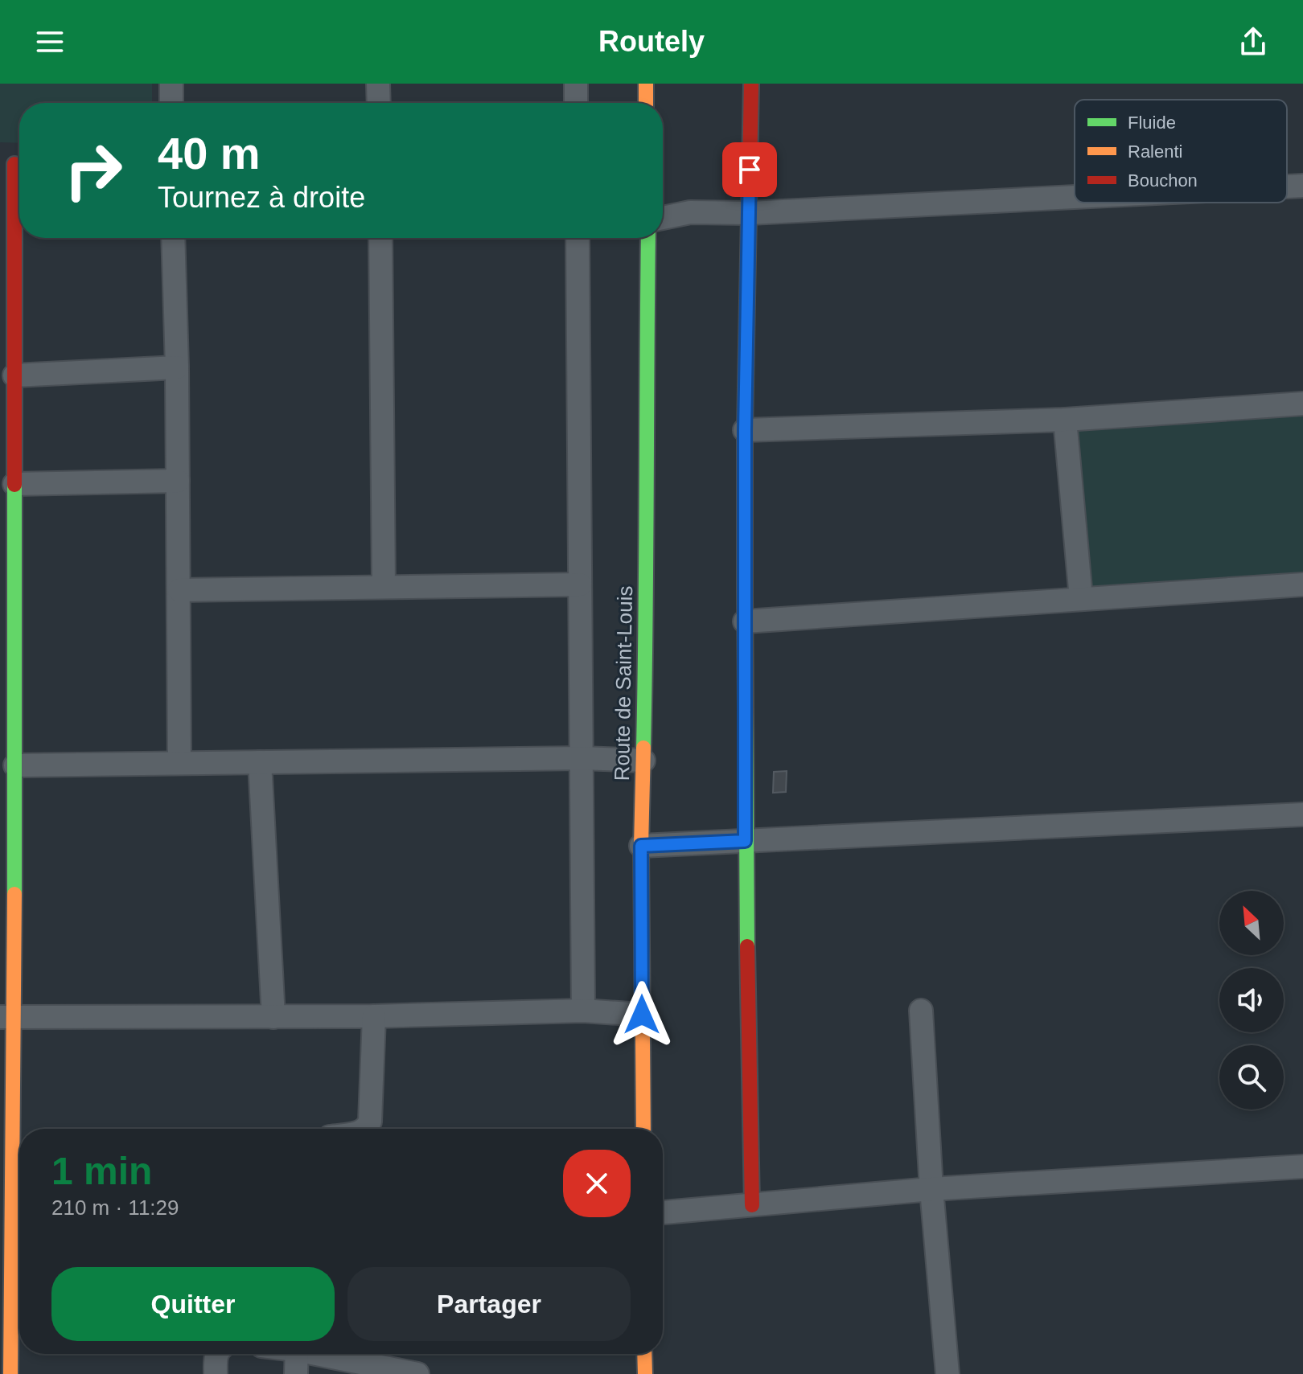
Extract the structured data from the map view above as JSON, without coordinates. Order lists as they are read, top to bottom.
{
  "streets": {
    "main road": ["Route de Saint-Louis"]
  },
  "legend": ["Fluide", "Ralenti", "Bouchon"],
  "north": "top left",
  "page": {
    "header": "Routely",
    "turn": ["40 m", "Tournez à droite"],
    "heading": ["1 min", "210 m · 11:29"],
    "buttons": ["Quitter", "Partager"]
  }
}
